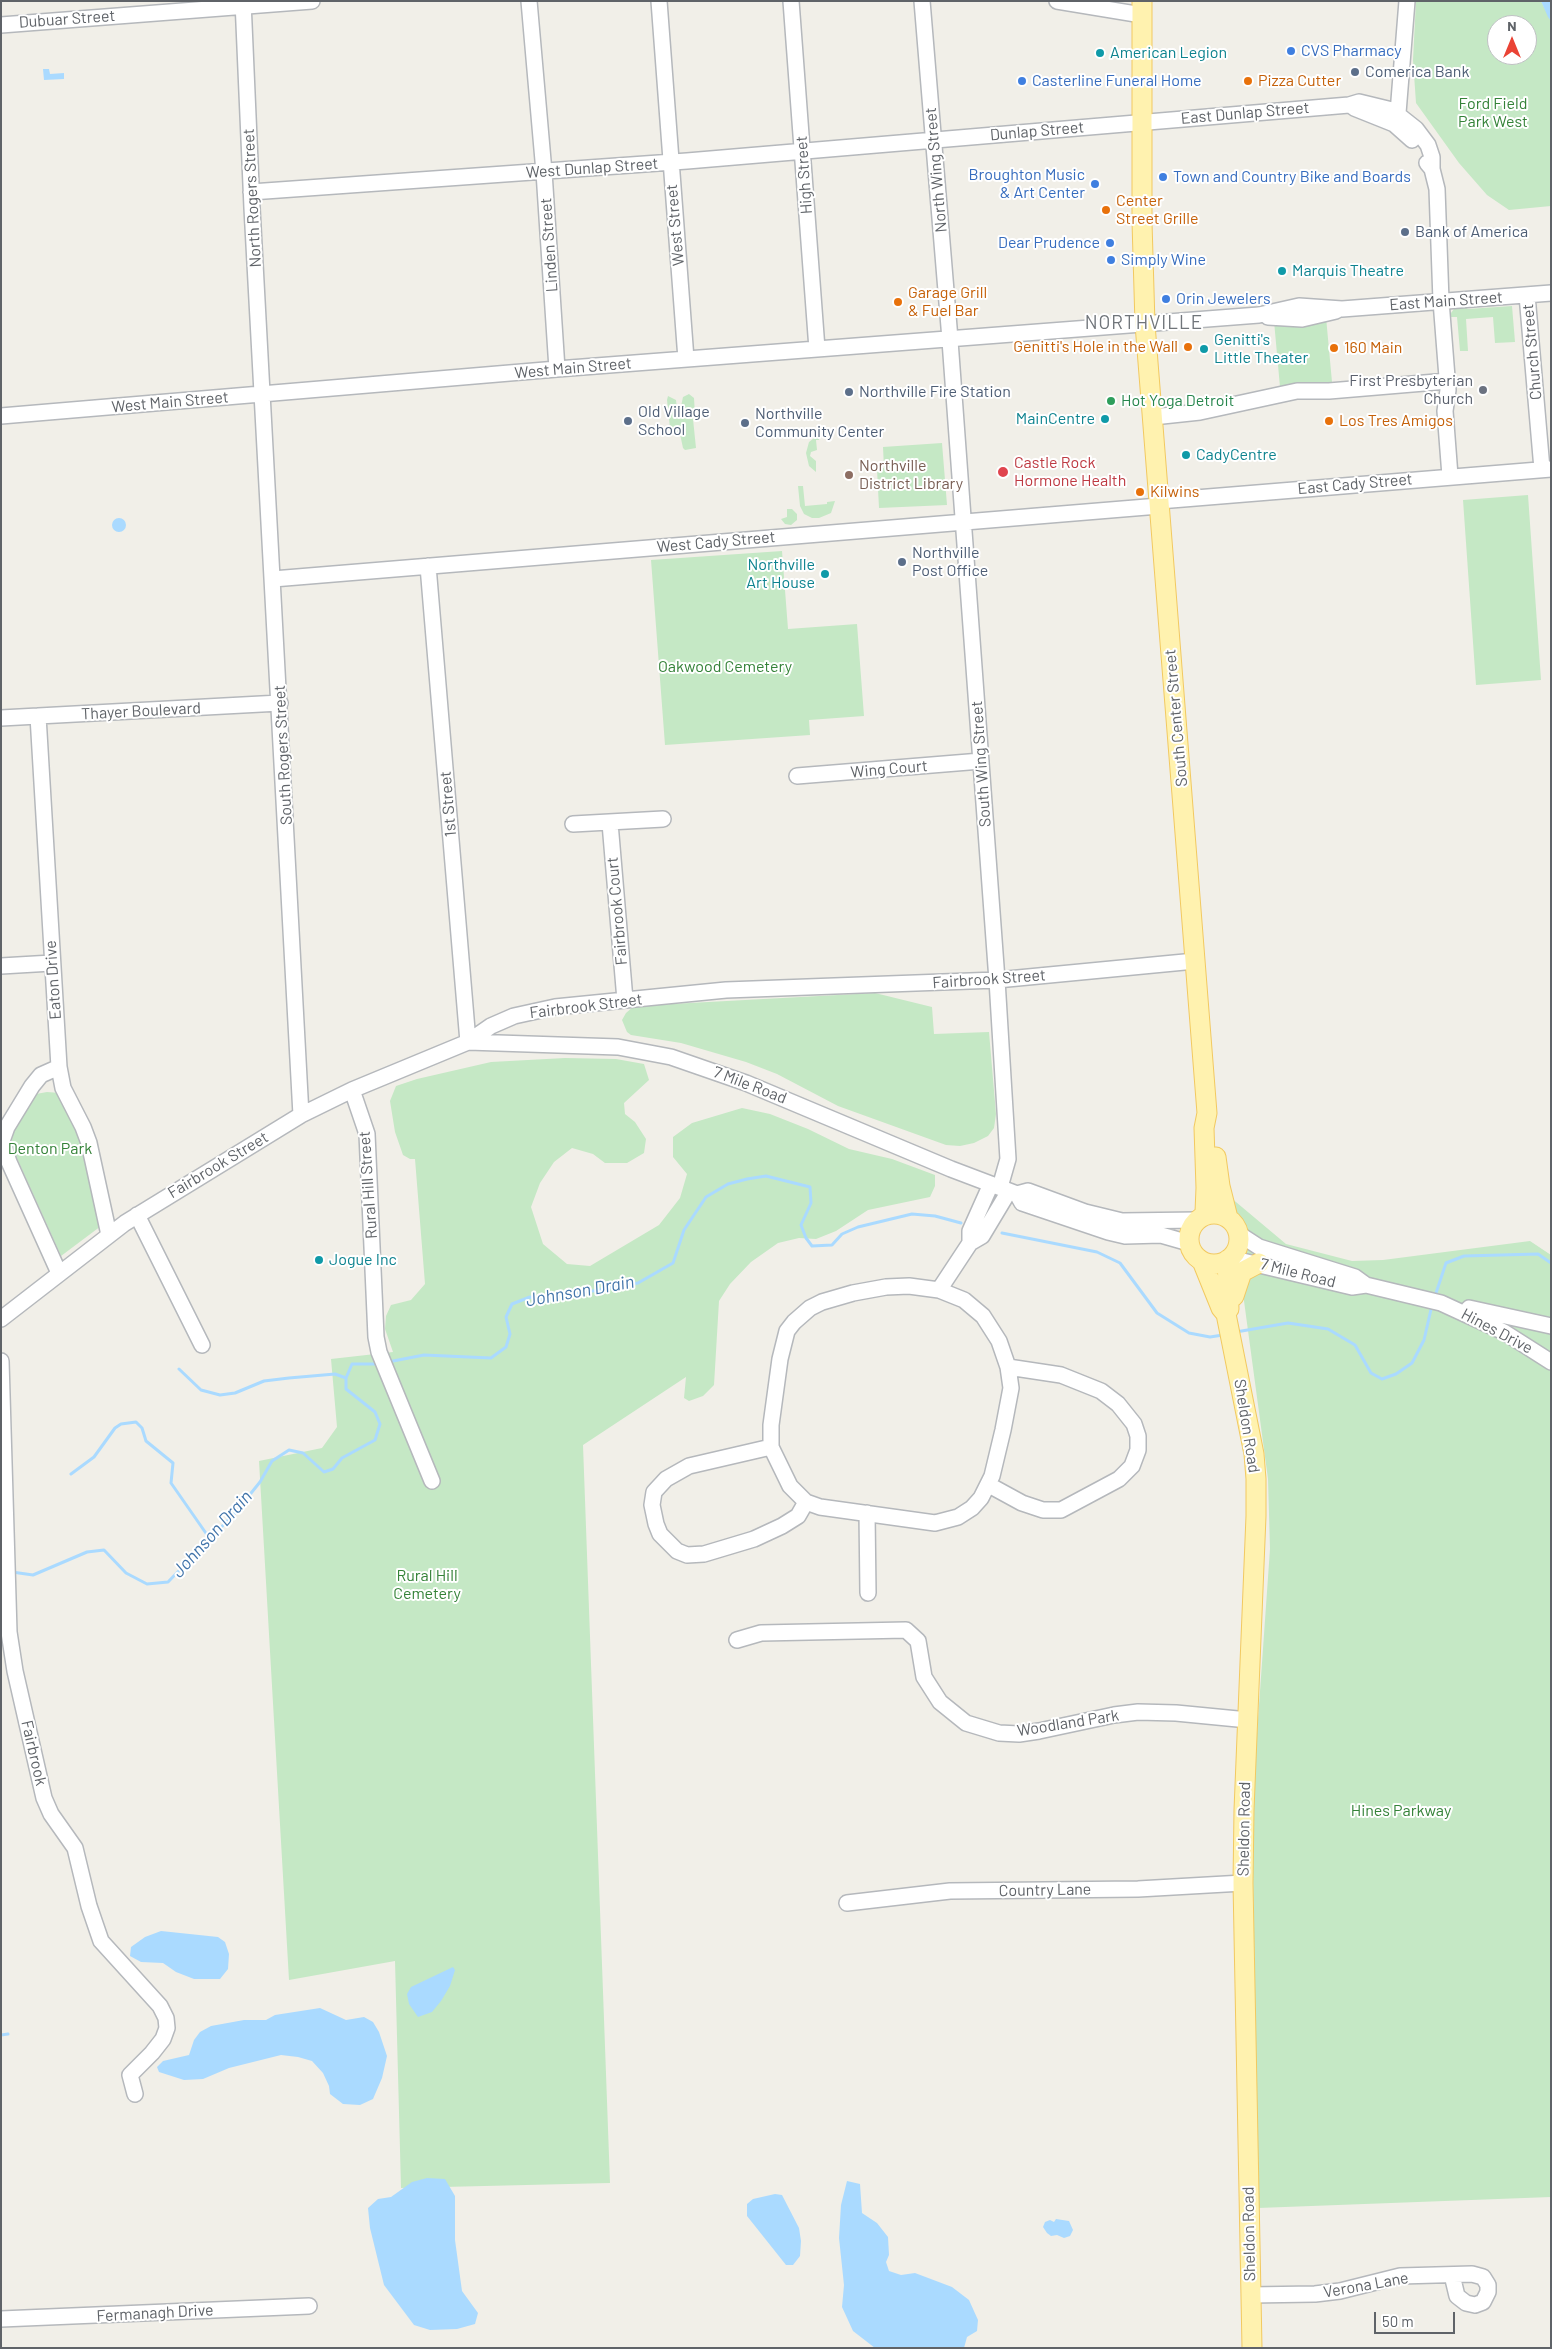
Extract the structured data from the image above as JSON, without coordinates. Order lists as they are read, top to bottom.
{
  "streets": {
    "main road": ["South Center Street", "Sheldon Road"],
    "street": [
      "Dubuar Street",
      "East Dunlap Street",
      "Dunlap Street",
      "West Dunlap Street",
      "North Wing Street",
      "High Street",
      "North Rogers Street",
      "West Street",
      "Linden Street",
      "East Main Street",
      "Church Street",
      "West Main Street",
      "East Cady Street",
      "West Cady Street",
      "Thayer Boulevard",
      "South Rogers Street",
      "South Wing Street",
      "Wing Court",
      "1st Street",
      "Fairbrook Court",
      "Fairbrook Street",
      "Eaton Drive",
      "7 Mile Road",
      "Rural Hill Street",
      "Hines Drive",
      "Woodland Park",
      "Fairbrook",
      "Country Lane",
      "Verona Lane",
      "Fermanagh Drive"
    ]
  },
  "crossings": [
    ["Dubuar Street", "North Rogers Street"],
    ["East Dunlap Street", "Dunlap Street"],
    ["East Dunlap Street", "South Center Street"],
    ["Dunlap Street", "West Dunlap Street"],
    ["Dunlap Street", "North Wing Street"],
    ["Dunlap Street", "South Center Street"],
    ["West Dunlap Street", "North Wing Street"],
    ["West Dunlap Street", "High Street"],
    ["West Dunlap Street", "North Rogers Street"],
    ["West Dunlap Street", "West Street"],
    ["West Dunlap Street", "Linden Street"],
    ["North Wing Street", "West Main Street"],
    ["North Wing Street", "South Wing Street"],
    ["High Street", "West Main Street"],
    ["North Rogers Street", "West Main Street"],
    ["North Rogers Street", "South Rogers Street"],
    ["West Street", "West Main Street"],
    ["Linden Street", "West Main Street"],
    ["East Main Street", "Church Street"],
    ["East Main Street", "West Main Street"],
    ["East Main Street", "South Center Street"],
    ["Church Street", "East Cady Street"],
    ["West Main Street", "South Center Street"],
    ["West Main Street", "South Rogers Street"],
    ["West Main Street", "South Wing Street"],
    ["East Cady Street", "West Cady Street"],
    ["East Cady Street", "South Center Street"],
    ["West Cady Street", "South Center Street"],
    ["West Cady Street", "South Rogers Street"],
    ["West Cady Street", "South Wing Street"],
    ["West Cady Street", "1st Street"],
    ["Thayer Boulevard", "South Rogers Street"],
    ["Thayer Boulevard", "Eaton Drive"],
    ["South Center Street", "Fairbrook Street"],
    ["South Center Street", "7 Mile Road"],
    ["South Center Street", "Sheldon Road"],
    ["South Rogers Street", "Fairbrook Street"],
    ["South Wing Street", "Wing Court"],
    ["South Wing Street", "Fairbrook Street"],
    ["South Wing Street", "7 Mile Road"],
    ["1st Street", "Fairbrook Street"],
    ["1st Street", "7 Mile Road"],
    ["Fairbrook Court", "Fairbrook Street"],
    ["Fairbrook Street", "Eaton Drive"],
    ["Fairbrook Street", "7 Mile Road"],
    ["Fairbrook Street", "Rural Hill Street"],
    ["7 Mile Road", "Hines Drive"],
    ["7 Mile Road", "Sheldon Road"],
    ["Sheldon Road", "Woodland Park"],
    ["Sheldon Road", "Country Lane"],
    ["Sheldon Road", "Verona Lane"]
  ],
  "districts": ["NORTHVILLE"],
  "water": ["Johnson Drain"],
  "parks": [
    "Ford Field Park West",
    "Oakwood Cemetery",
    "Denton Park",
    "Rural Hill Cemetery",
    "Hines Parkway"
  ],
  "places": [
    "CVS Pharmacy",
    "American Legion",
    "Comerica Bank",
    "Casterline Funeral Home",
    "Pizza Cutter",
    "Town and Country Bike and Boards",
    "Broughton Music & Art Center",
    "Center Street Grille",
    "Bank of America",
    "Dear Prudence",
    "Simply Wine",
    "Marquis Theatre",
    "Orin Jewelers",
    "Garage Grill & Fuel Bar",
    "Genitti's Hole in the Wall",
    "160 Main",
    "Genitti's Little Theater",
    "First Presbyterian Church",
    "Northville Fire Station",
    "Hot Yoga Detroit",
    "MainCentre",
    "Old Village School",
    "Los Tres Amigos",
    "Northville Community Center",
    "CadyCentre",
    "Castle Rock Hormone Health",
    "Northville District Library",
    "Kilwins",
    "Northville Post Office",
    "Northville Art House",
    "Jogue Inc"
  ],
  "scale_bar": "50 m",
  "north": "top"
}
